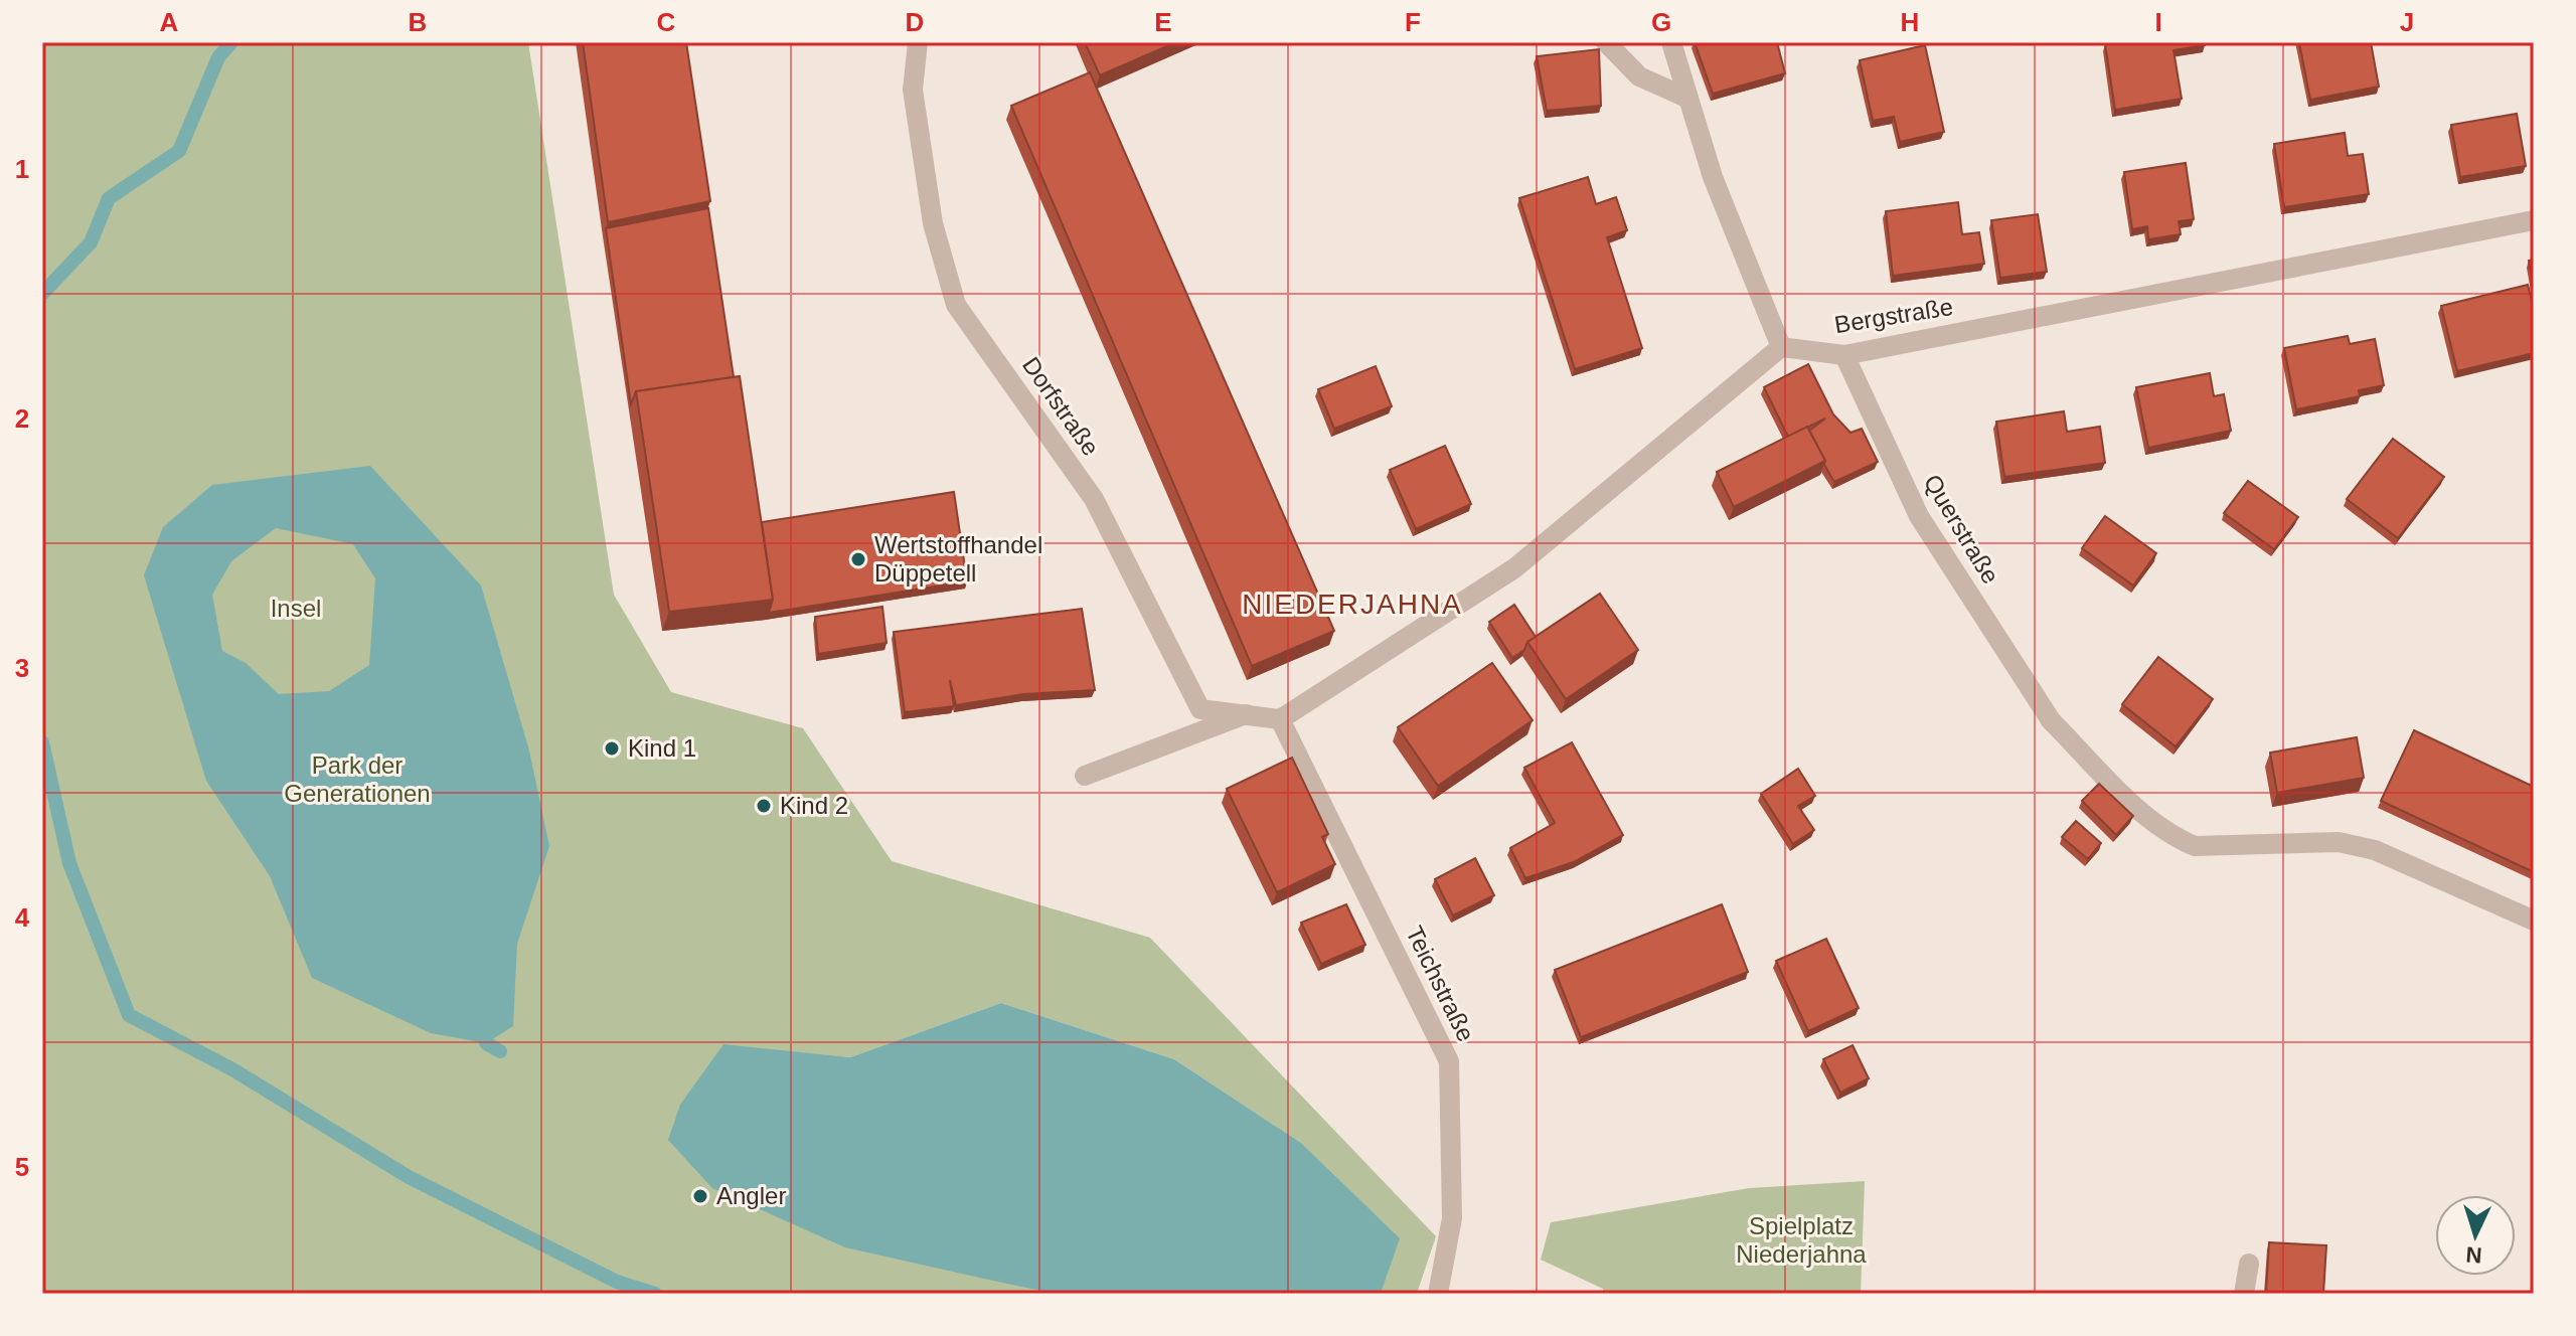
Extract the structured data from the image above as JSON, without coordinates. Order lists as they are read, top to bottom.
{
  "streets": {
    "street": [
      "Bergstraße",
      "Dorfstraße",
      "Querstraße",
      "Teichstraße"
    ]
  },
  "crossings": [
    ["Bergstraße", "Querstraße"],
    ["Dorfstraße", "Teichstraße"]
  ],
  "districts": ["NIEDERJAHNA"],
  "parks": ["Insel", "Park der Generationen", "Spielplatz Niederjahna"],
  "places": [
    "Wertstoffhandel Düppetell",
    "Kind 1",
    "Kind 2",
    "Angler"
  ],
  "north": "bottom",
  "grid": {
    "columns": [
      "A",
      "B",
      "C",
      "D",
      "E",
      "F",
      "G",
      "H",
      "I",
      "J"
    ],
    "rows": [
      "1",
      "2",
      "3",
      "4",
      "5"
    ]
  }
}
